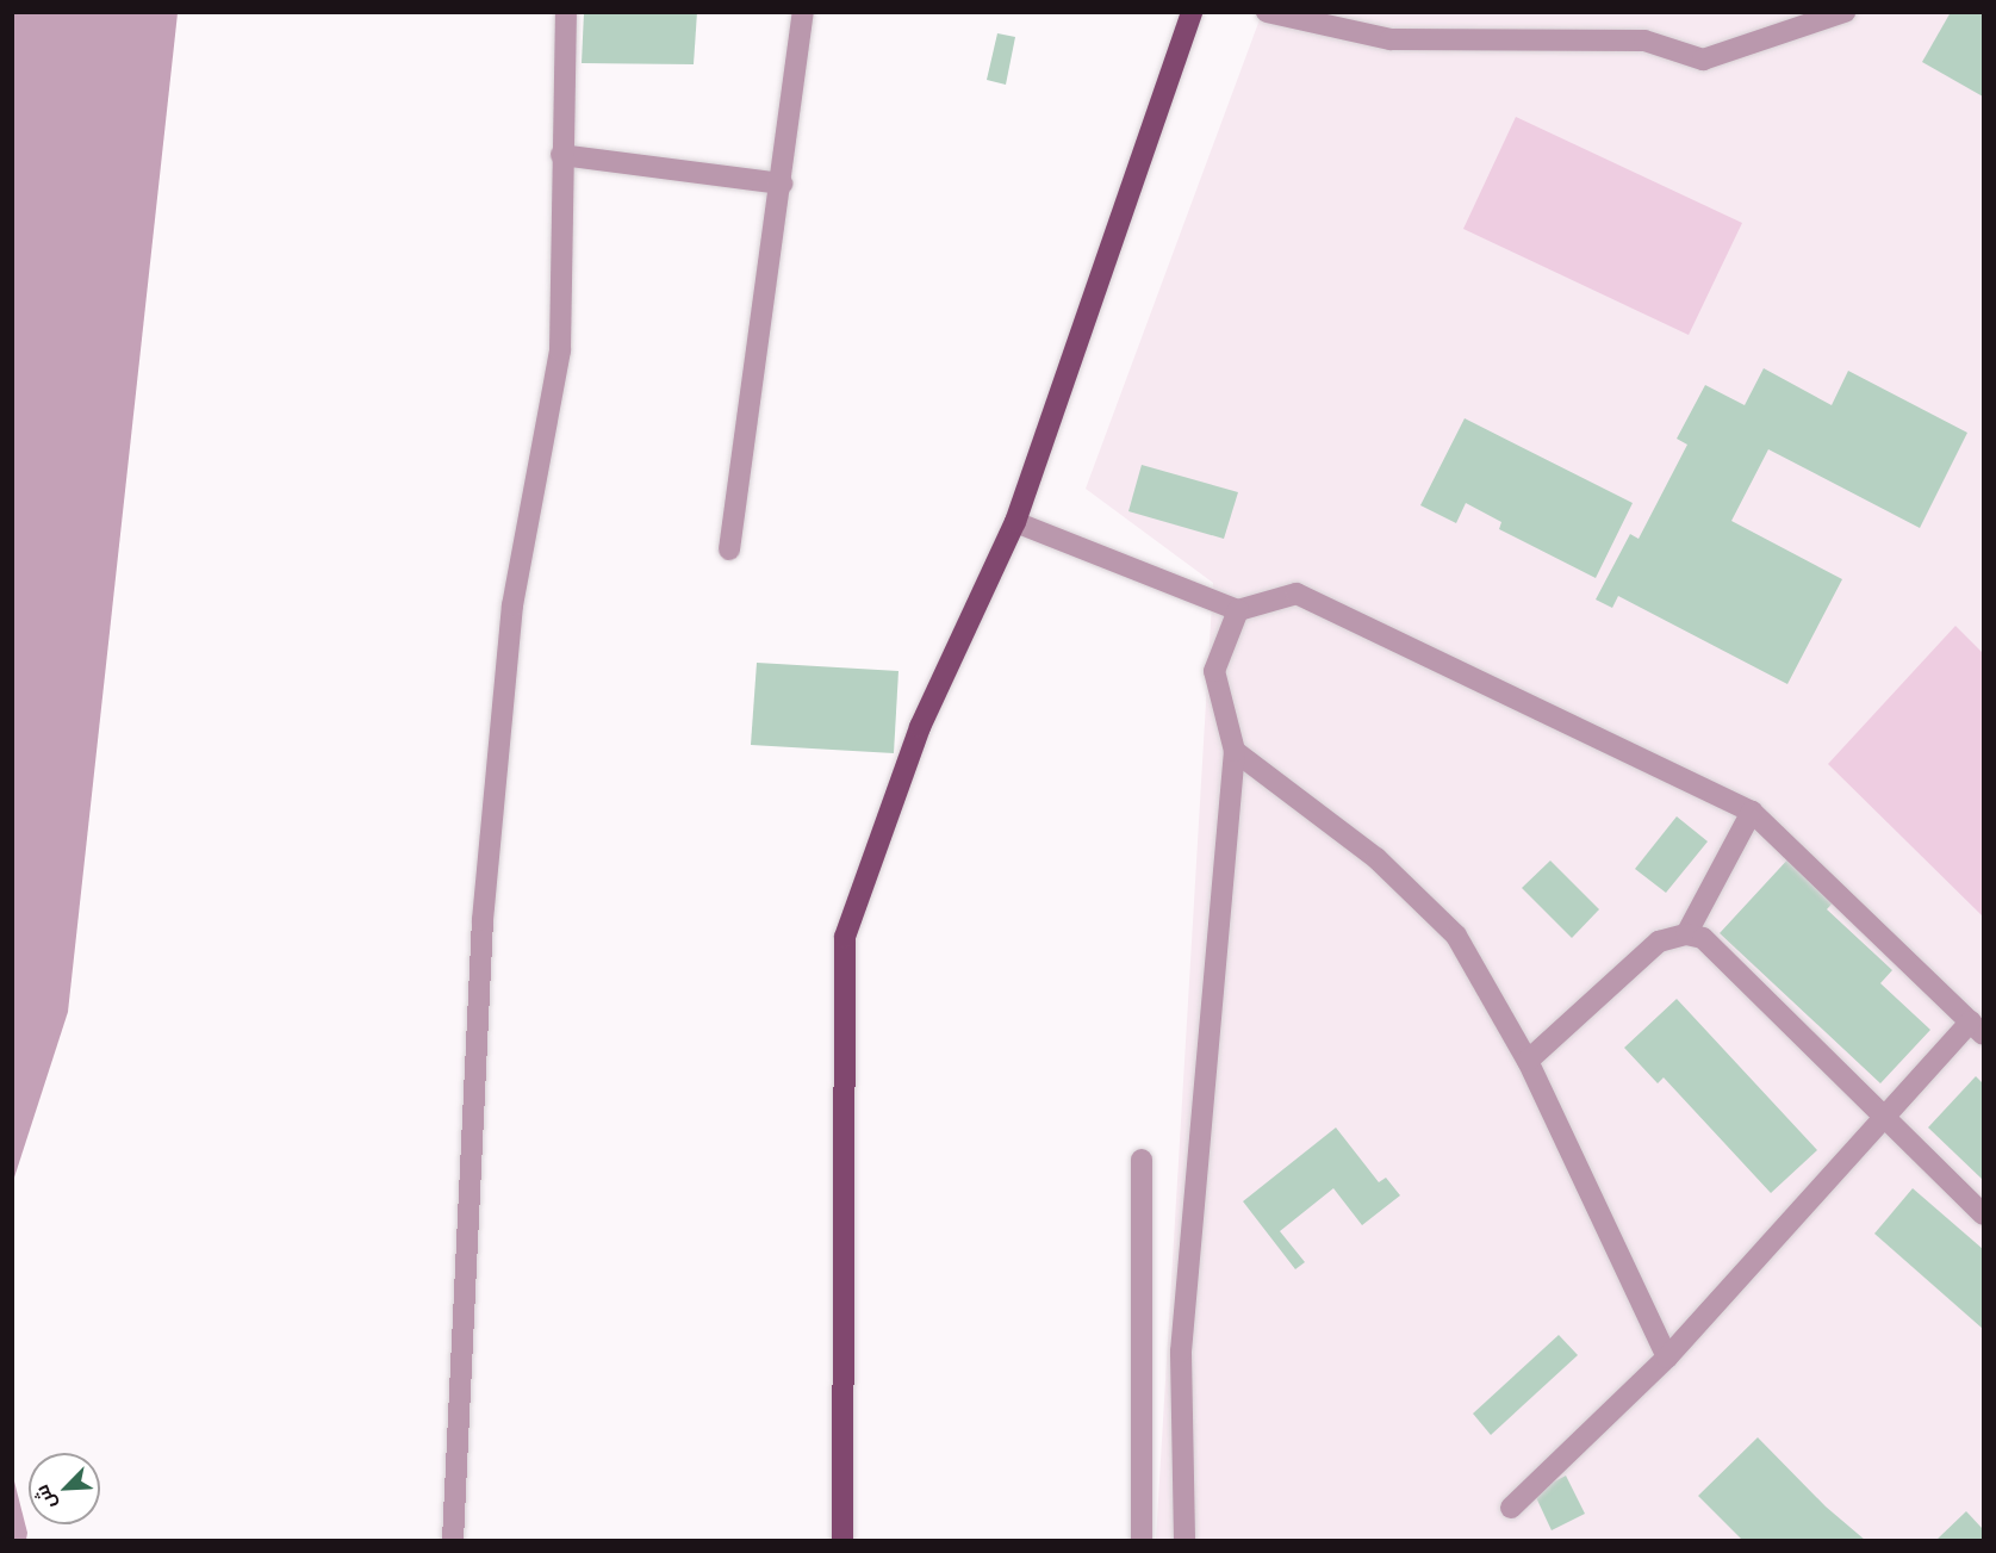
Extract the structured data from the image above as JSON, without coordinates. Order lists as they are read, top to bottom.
{
  "north": "bottom left"
}
